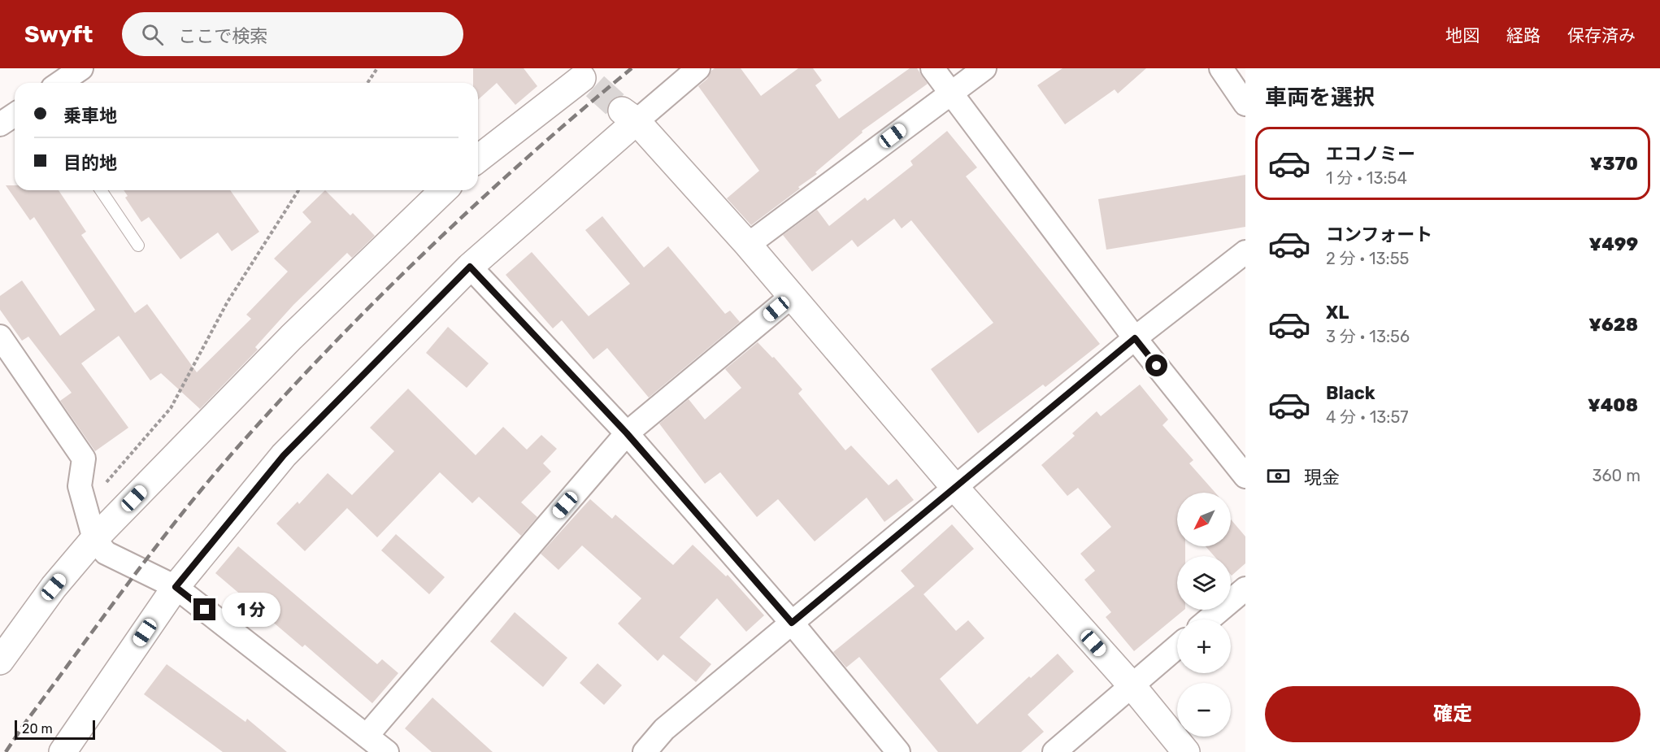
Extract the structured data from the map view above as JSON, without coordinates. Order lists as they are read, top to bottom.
{
  "scale_bar": "20 m",
  "north": "bottom left",
  "page": {
    "header": "Swyft",
    "search": "ここで検索",
    "nav": ["地図", "経路", "保存済み"],
    "heading": "車両を選択",
    "banner": ["乗車地", "目的地"],
    "list": [
      {
        "name": "エコノミー",
        "note": "1 分 · 13:54",
        "value": "¥370"
      },
      {
        "name": "コンフォート",
        "note": "2 分 · 13:55",
        "value": "¥499"
      },
      {
        "name": "XL",
        "note": "3 分 · 13:56",
        "value": "¥628"
      },
      {
        "name": "Black",
        "note": "4 分 · 13:57",
        "value": "¥408"
      }
    ],
    "pay": ["現金", "360 m"],
    "map_buttons": ["+", "−"],
    "bubble": "1 分",
    "buttons": "確定",
    "scale": "20 m"
  }
}
